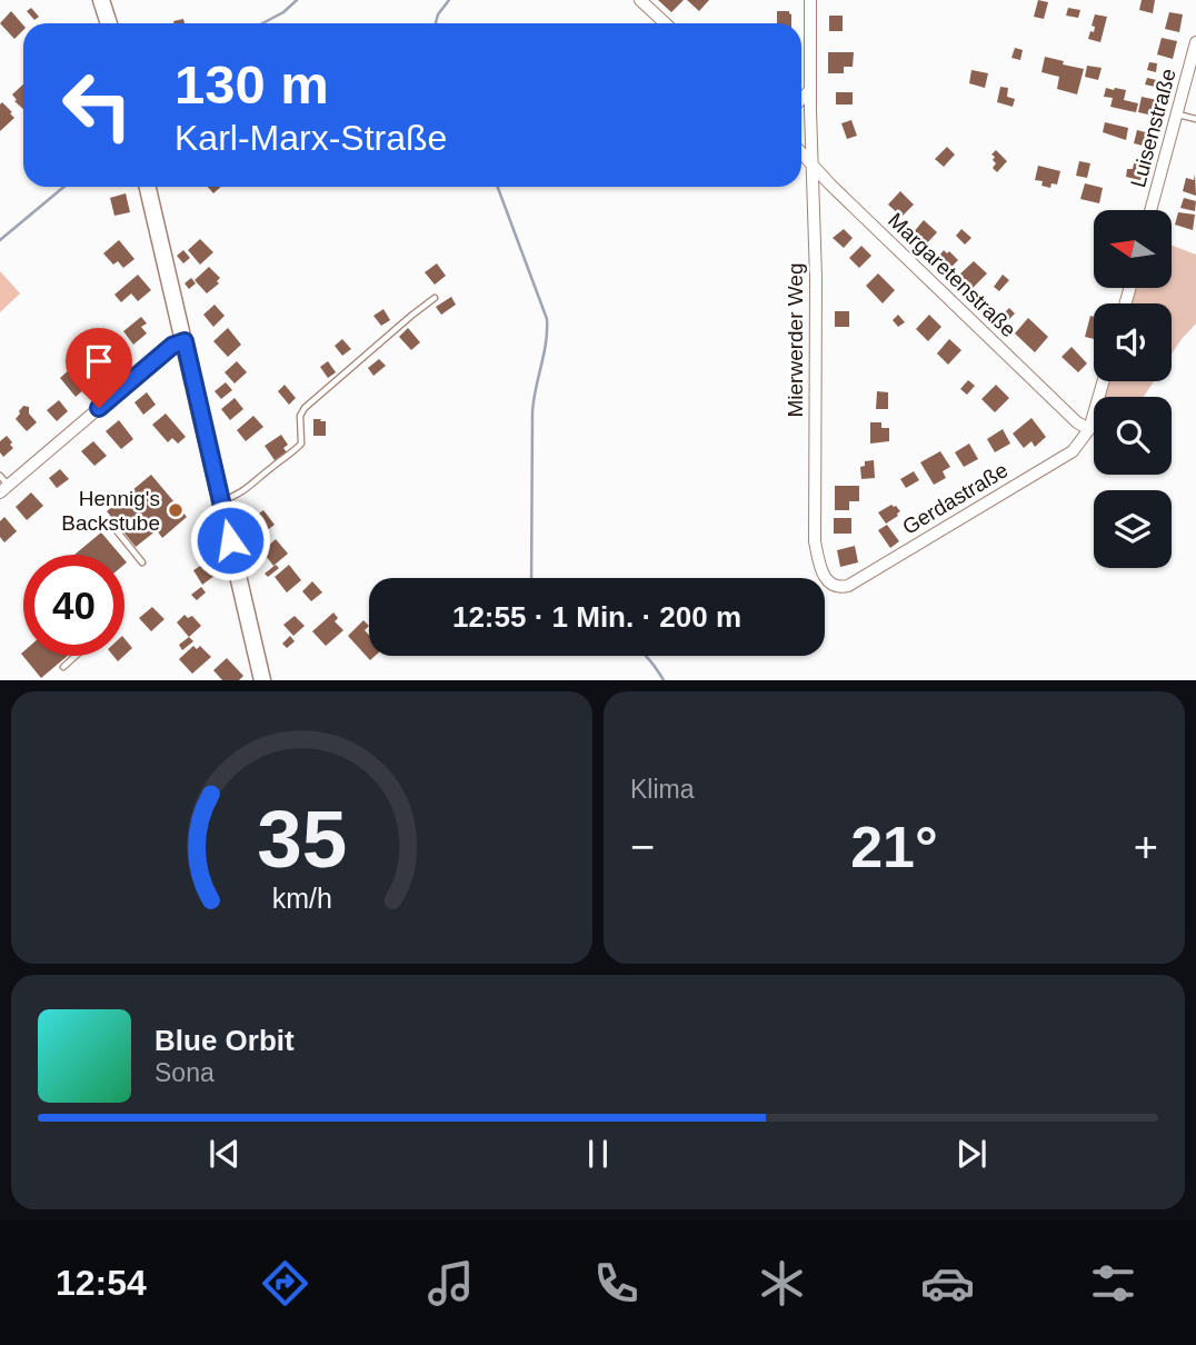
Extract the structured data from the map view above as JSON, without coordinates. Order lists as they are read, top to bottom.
{
  "streets": {
    "street": [
      "Luisenstraße",
      "Margaretenstraße",
      "Mierwerder Weg",
      "Gerdastraße"
    ]
  },
  "crossings": [
    ["Margaretenstraße", "Mierwerder Weg"],
    ["Margaretenstraße", "Gerdastraße"],
    ["Mierwerder Weg", "Gerdastraße"]
  ],
  "places": ["Hennig's Backstube"],
  "north": "left",
  "page": {
    "turn": ["130 m", "Karl-Marx-Straße"],
    "limit": "40",
    "trip": "12:55 · 1 Min. · 200 m",
    "tile": "Klima",
    "heat": ["−", "21°", "+"],
    "song": ["Blue Orbit", "Sona"],
    "tabs": "12:54",
    "gauge": ["35", "km/h"]
  }
}
